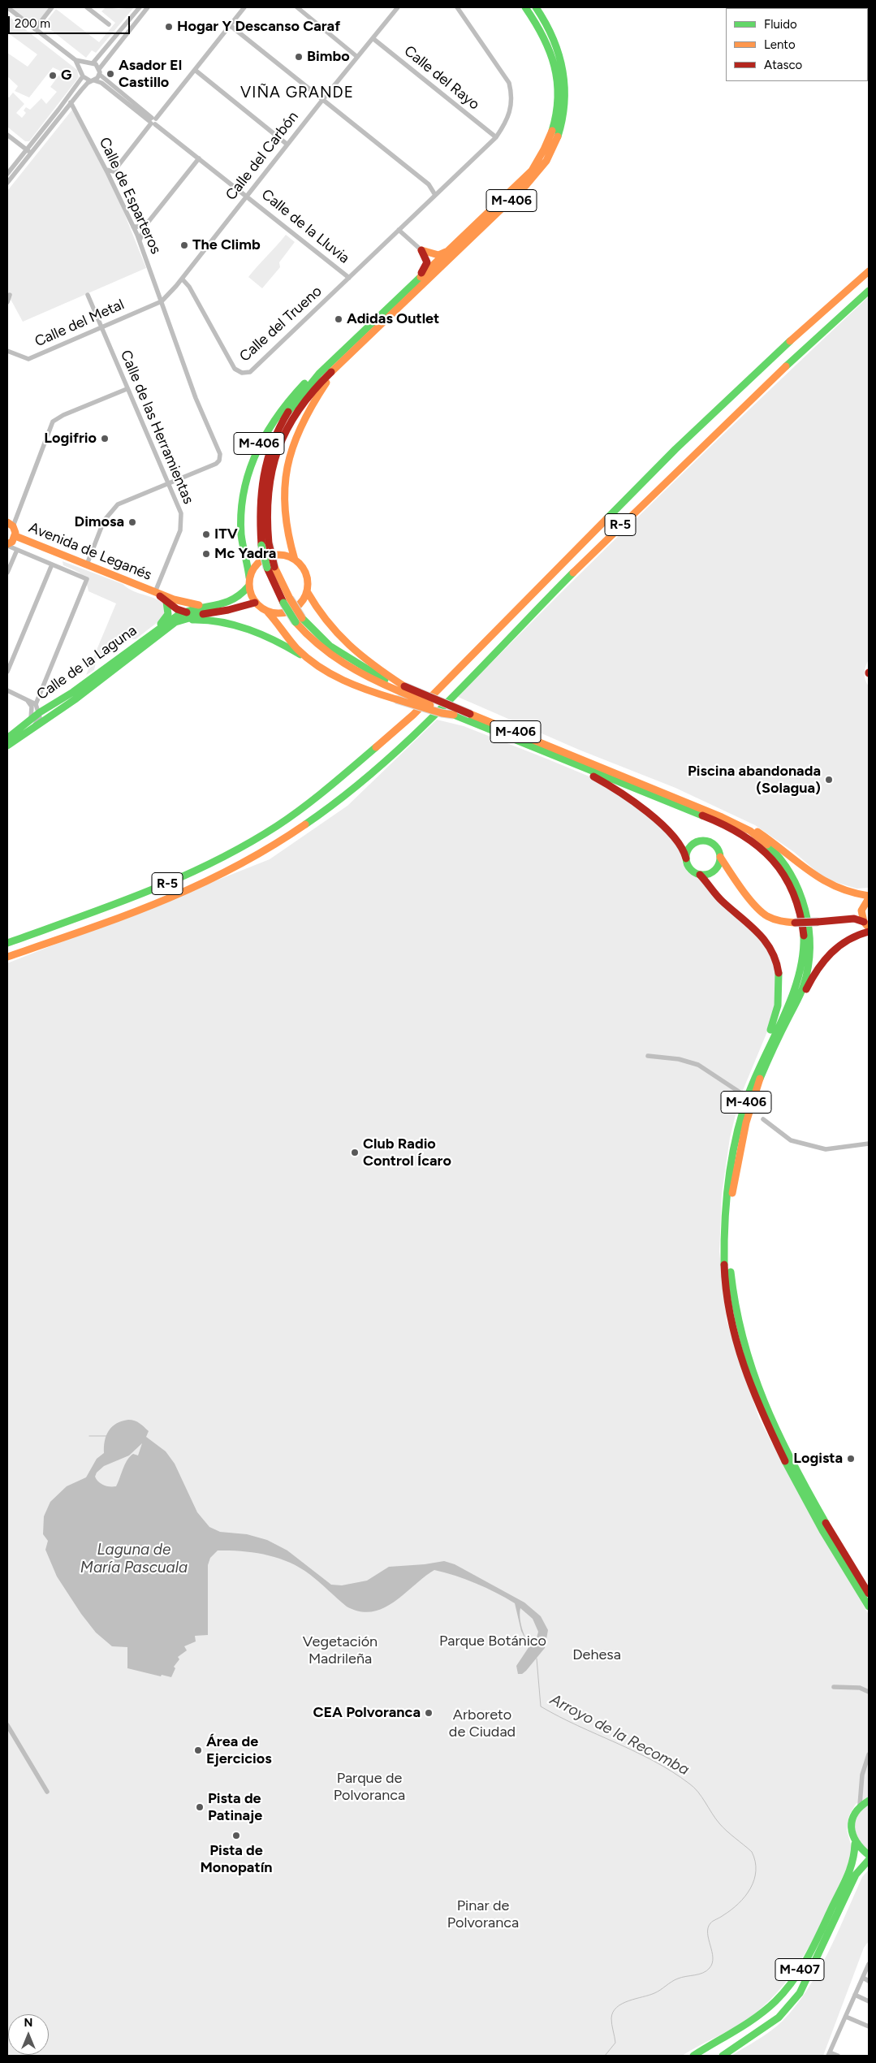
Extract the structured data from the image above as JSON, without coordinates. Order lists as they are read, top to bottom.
{
  "streets": {
    "main road": [
      "M-406",
      "R-5",
      "Avenida de Leganés",
      "Calle de la Laguna",
      "M-407"
    ],
    "street": [
      "Calle del Rayo",
      "Calle del Carbón",
      "Calle de Esparteros",
      "Calle de la Lluvia",
      "Calle del Metal",
      "Calle del Trueno",
      "Calle de las Herramientas"
    ]
  },
  "crossings": [
    ["Calle del Rayo", "Calle del Carbón"],
    ["Calle del Rayo", "Calle del Trueno"],
    ["Calle del Carbón", "Calle de Esparteros"],
    ["Calle del Carbón", "Calle de la Lluvia"],
    ["Calle del Carbón", "Calle del Metal"],
    ["Calle del Carbón", "Calle del Trueno"],
    ["Calle de Esparteros", "Calle del Metal"],
    ["Calle de Esparteros", "Calle de las Herramientas"],
    ["Calle de la Lluvia", "Calle del Trueno"],
    ["Calle del Metal", "Calle de las Herramientas"],
    ["Calle de las Herramientas", "Avenida de Leganés"],
    ["Avenida de Leganés", "Calle de la Laguna"]
  ],
  "districts": ["VIÑA GRANDE"],
  "water": ["Laguna de María Pascuala", "Arroyo de la Recomba"],
  "parks": [
    "Parque Botánico",
    "Vegetación Madrileña",
    "Dehesa",
    "Arboreto de Ciudad",
    "Parque de Polvoranca",
    "Pinar de Polvoranca"
  ],
  "places": [
    "Hogar Y Descanso Caraf",
    "Bimbo",
    "Asador El Castillo",
    "G",
    "The Climb",
    "Adidas Outlet",
    "Logifrio",
    "Dimosa",
    "ITV",
    "Mc Yadra",
    "Piscina abandonada (Solagua)",
    "Club Radio Control Ícaro",
    "Logista",
    "CEA Polvoranca",
    "Área de Ejercicios",
    "Pista de Patinaje",
    "Pista de Monopatín"
  ],
  "legend": ["Fluido", "Lento", "Atasco"],
  "scale_bar": "200 m",
  "north": "top"
}
